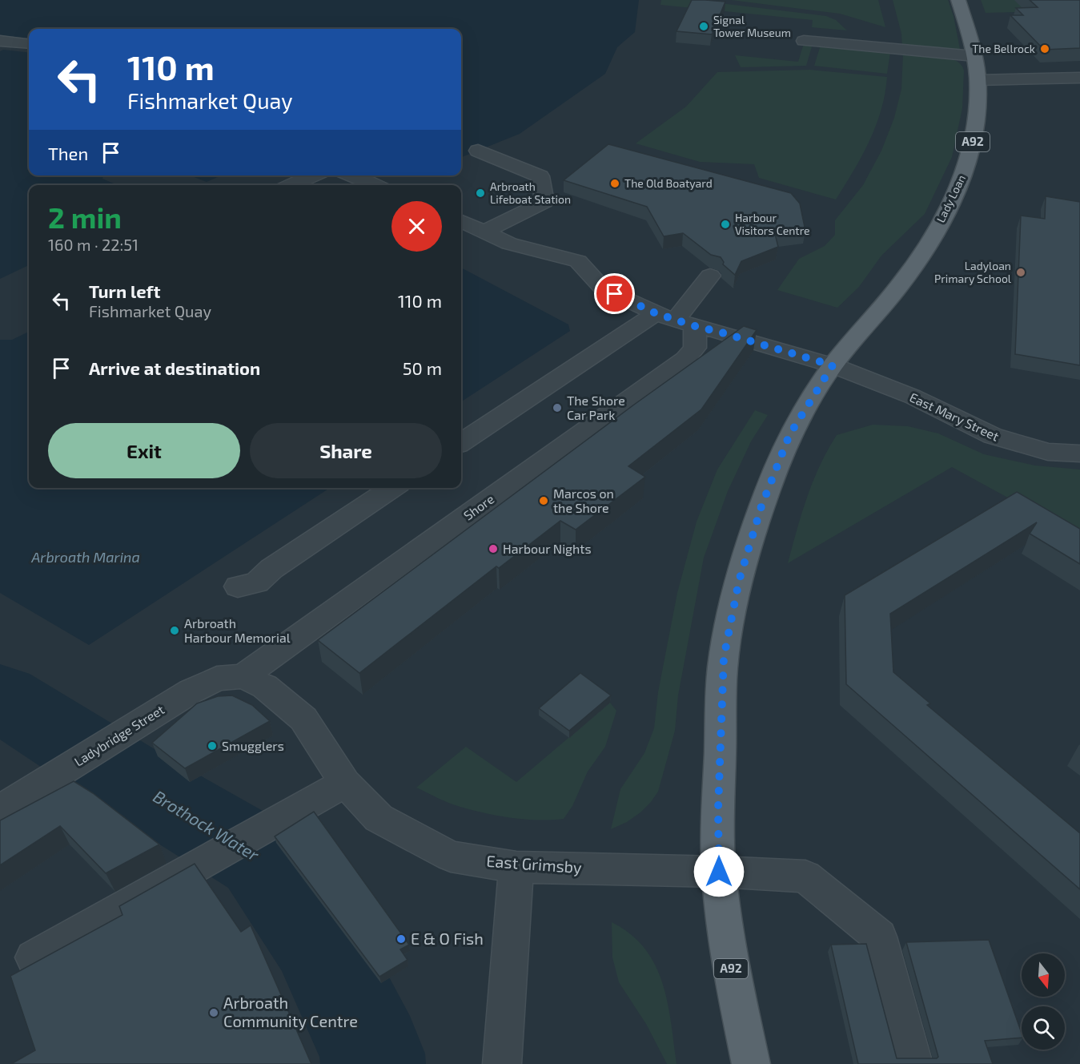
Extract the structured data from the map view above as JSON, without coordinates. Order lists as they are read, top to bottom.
{
  "streets": {
    "main road": ["A92", "Lady Loan"],
    "street": [
      "East Mary Street",
      "Shore",
      "Ladybridge Street",
      "East Grimsby"
    ]
  },
  "crossings": [
    ["A92", "Lady Loan"],
    ["A92", "East Mary Street"],
    ["A92", "East Grimsby"],
    ["Lady Loan", "East Mary Street"],
    ["East Mary Street", "Shore"],
    ["Shore", "Ladybridge Street"],
    ["Shore", "East Grimsby"],
    ["Ladybridge Street", "East Grimsby"]
  ],
  "water": ["Arbroath Marina", "Brothock Water"],
  "places": [
    "Signal Tower Museum",
    "The Bellrock",
    "The Old Boatyard",
    "Arbroath Lifeboat Station",
    "Harbour Visitors Centre",
    "Ladyloan Primary School",
    "The Shore Car Park",
    "Marcos on the Shore",
    "Harbour Nights",
    "Arbroath Harbour Memorial",
    "Smugglers",
    "E & O Fish",
    "Arbroath Community Centre"
  ],
  "north": "bottom",
  "page": {
    "turn": ["110 m", "Fishmarket Quay"],
    "then": "Then",
    "heading": ["2 min", "160 m · 22:51"],
    "list": [
      {
        "name": "Turn left",
        "note": "Fishmarket Quay",
        "value": "110 m"
      },
      {
        "name": "Arrive at destination",
        "value": "50 m"
      }
    ],
    "buttons": ["Exit", "Share"]
  }
}
